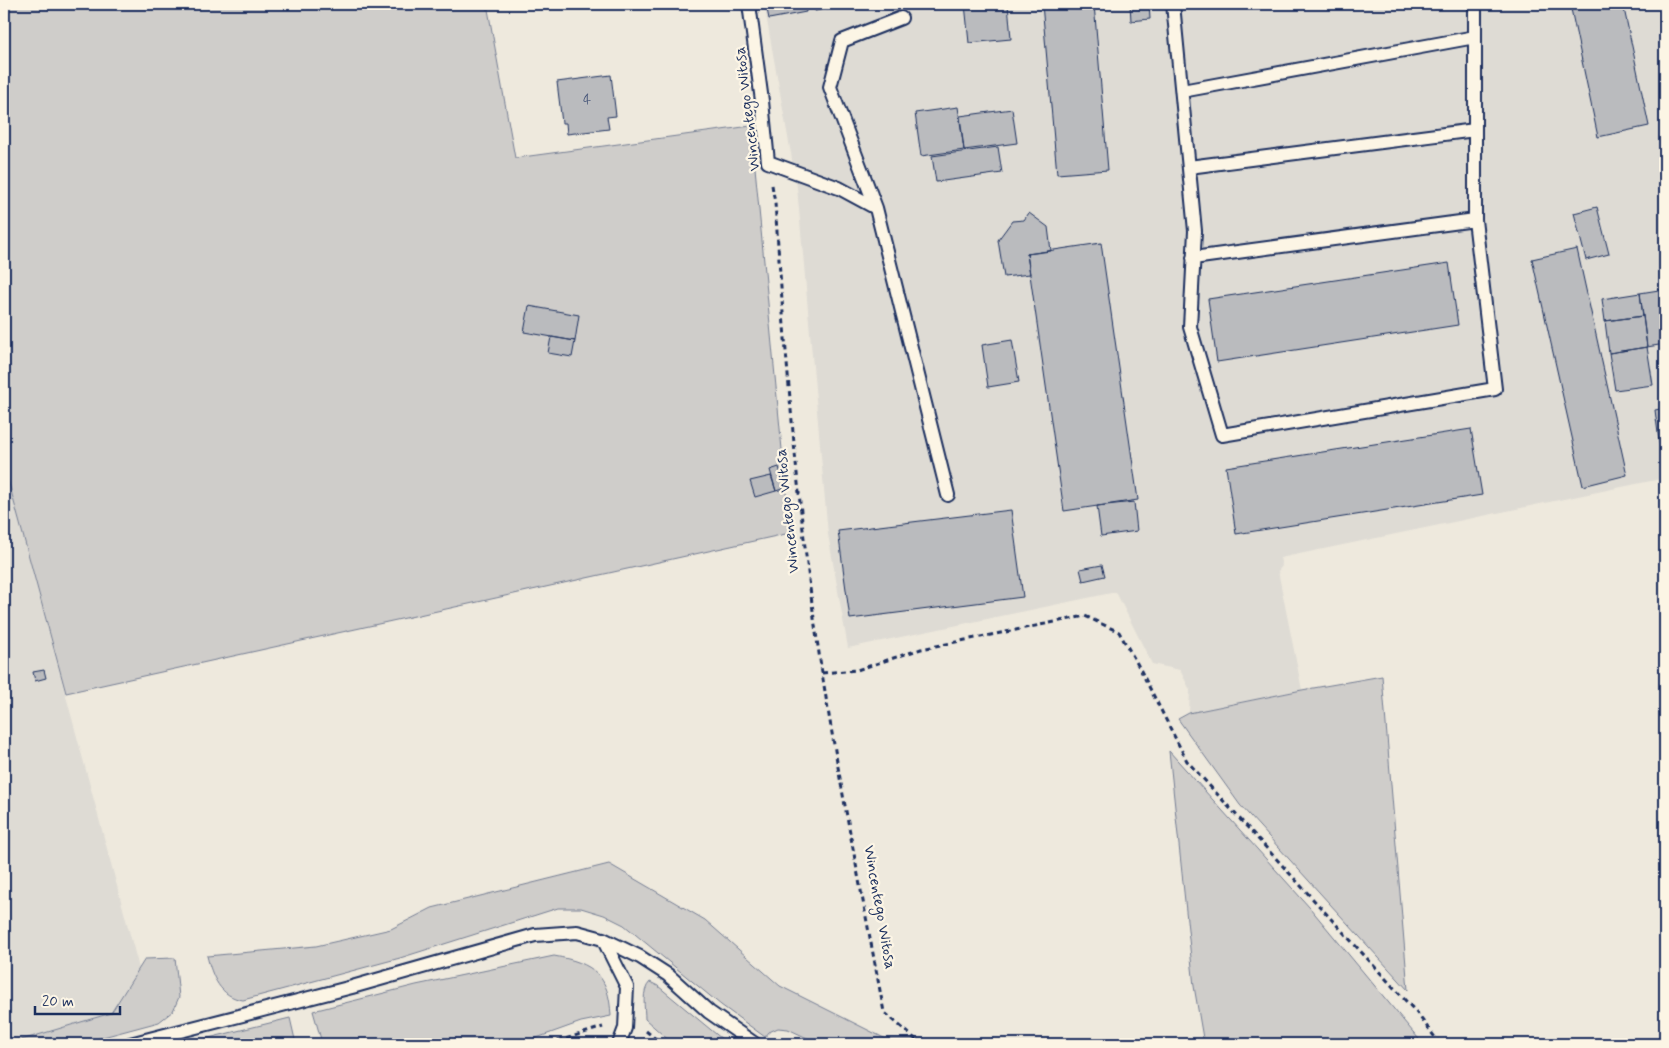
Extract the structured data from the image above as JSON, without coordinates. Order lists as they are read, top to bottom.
{
  "streets": {
    "lane": ["Wincentego Witosa"]
  },
  "house_numbers": ["4"],
  "scale_bar": "20 m"
}
